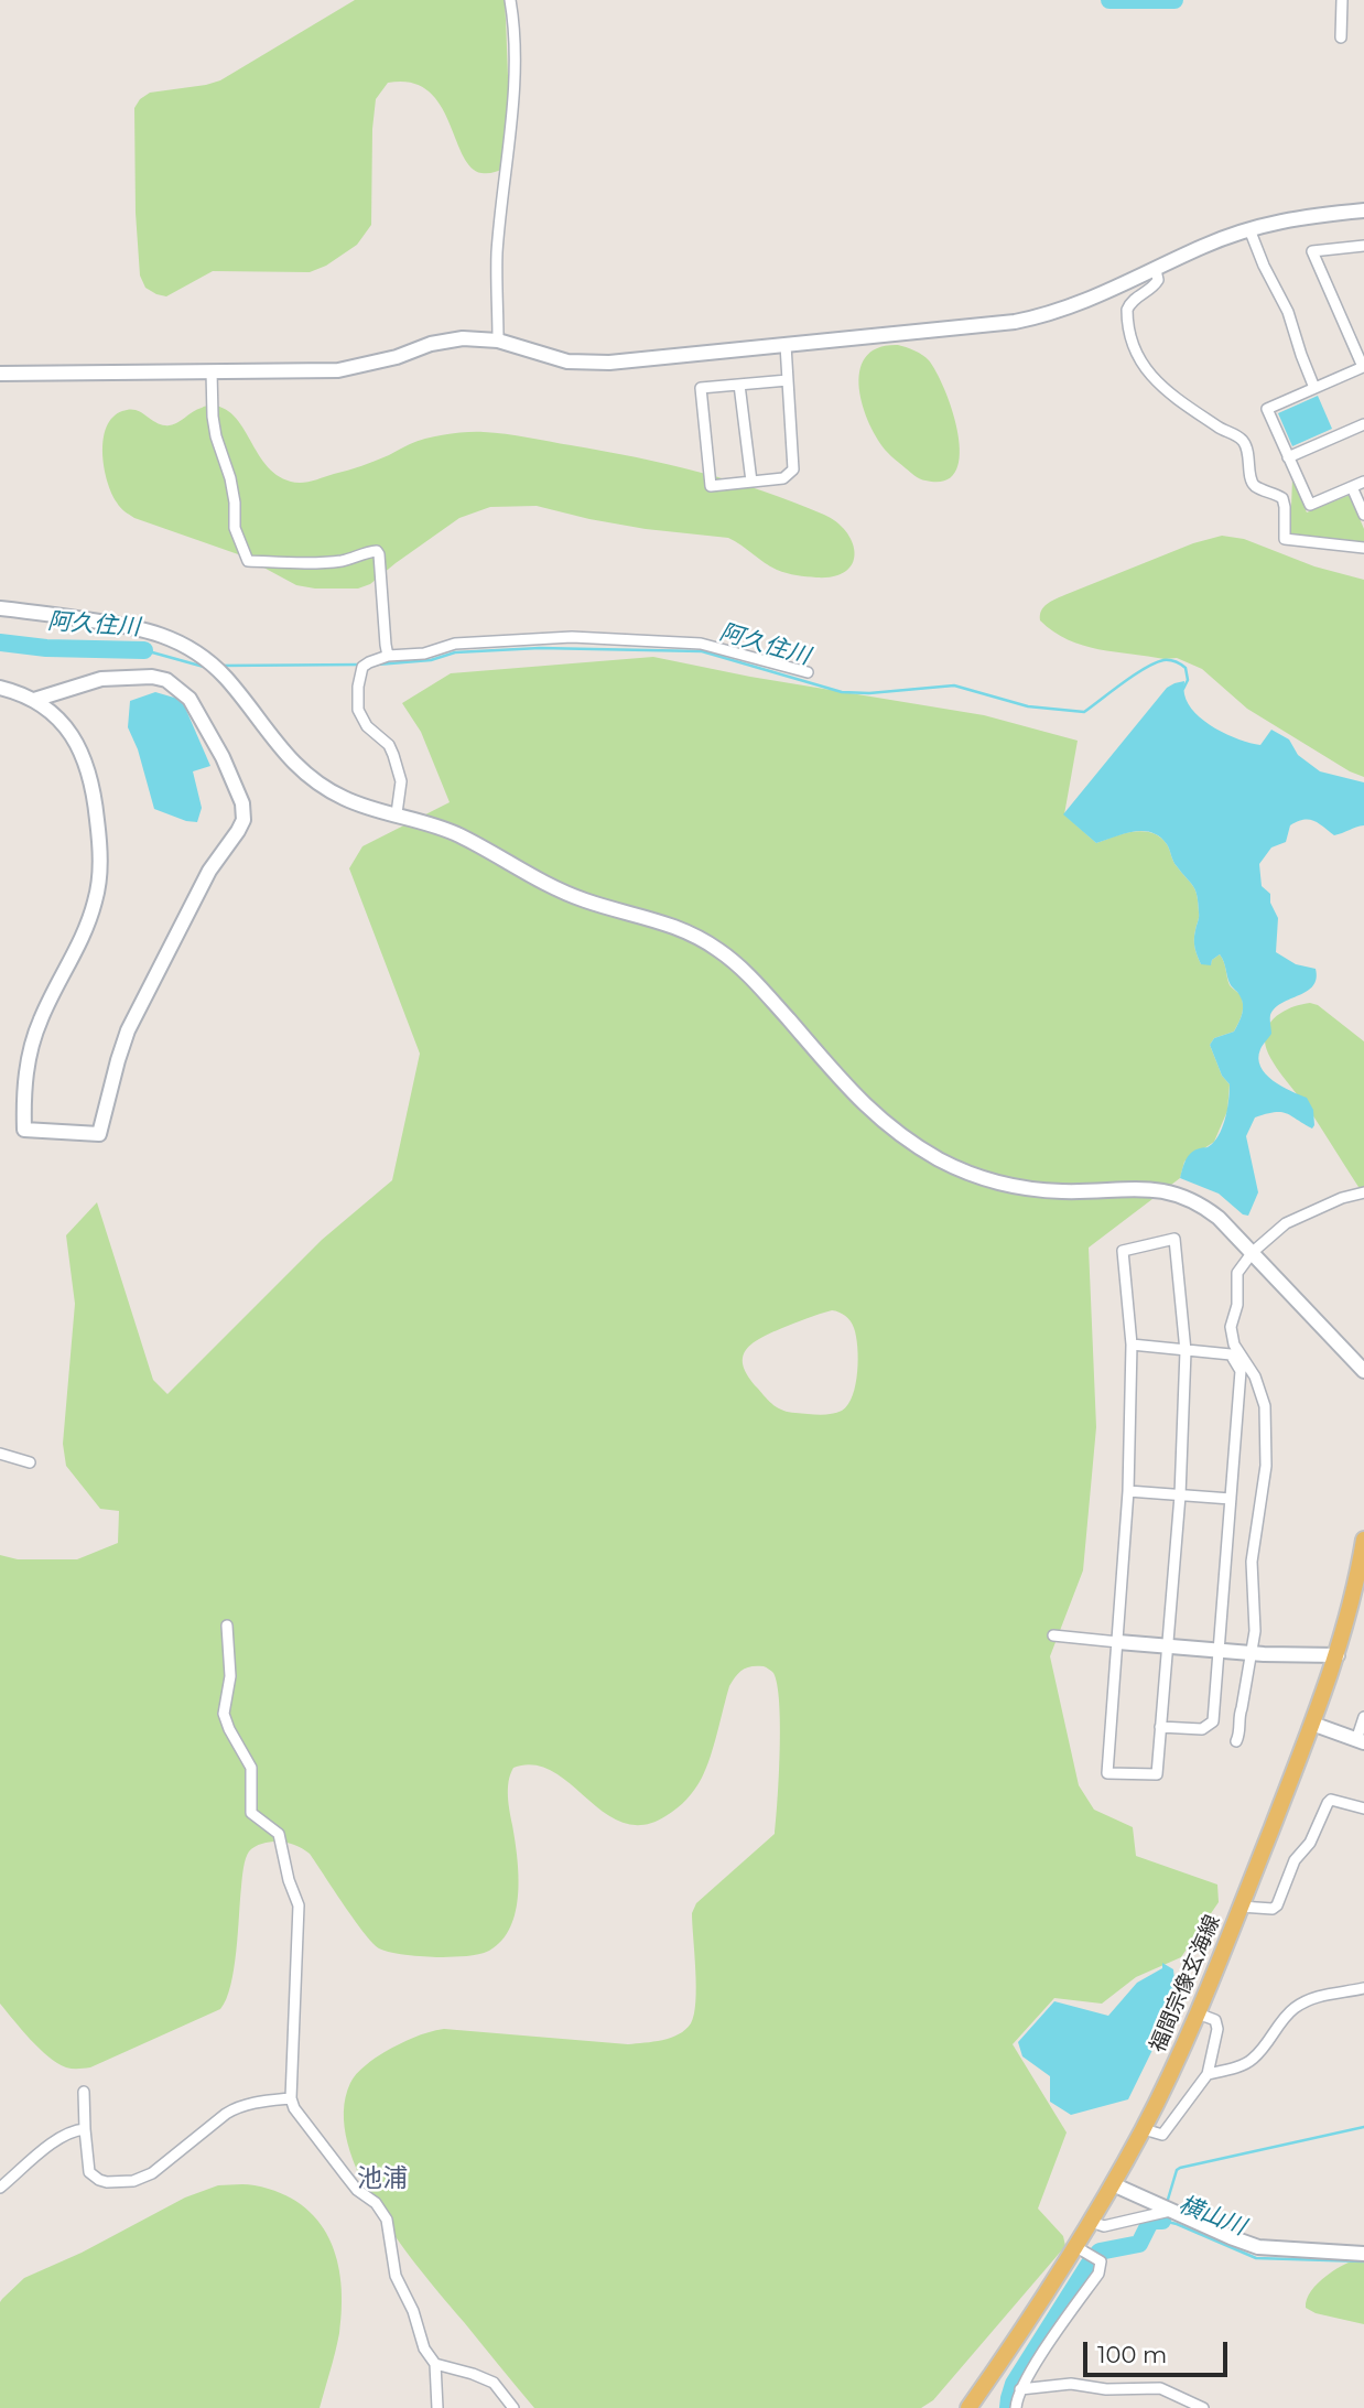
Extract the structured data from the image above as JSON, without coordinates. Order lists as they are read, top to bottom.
{
  "streets": {
    "main road": ["福間宗像玄海線"]
  },
  "districts": ["池浦"],
  "water": ["阿久住川", "横山川"],
  "scale_bar": "100 m"
}
